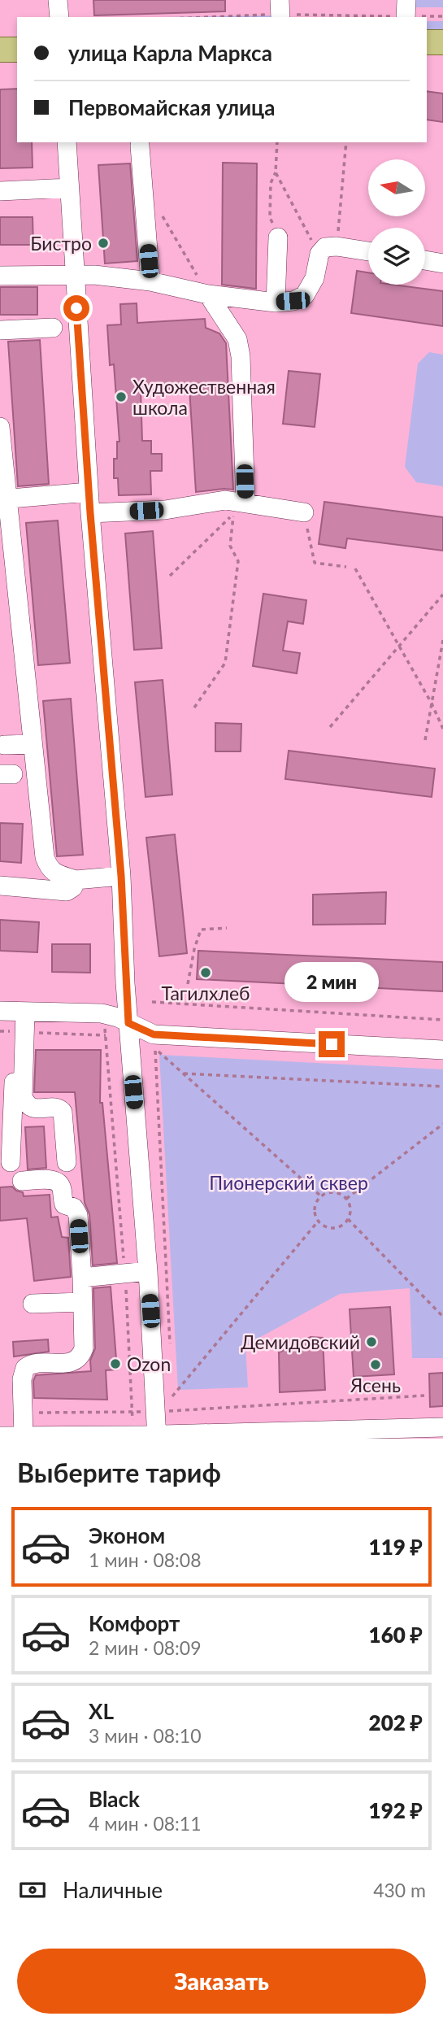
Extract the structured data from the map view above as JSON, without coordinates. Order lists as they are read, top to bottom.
{
  "parks": ["Пионерский сквер"],
  "places": [
    "Бистро",
    "Художественная школа",
    "Тагилхлеб",
    "Демидовский",
    "Ozon",
    "Ясень"
  ],
  "north": "left",
  "page": {
    "banner": ["улица Карла Маркса", "Первомайская улица"],
    "bubble": "2 мин",
    "heading": "Выберите тариф",
    "list": [
      {
        "name": "Эконом",
        "note": "1 мин · 08:08",
        "value": "119 ₽"
      },
      {
        "name": "Комфорт",
        "note": "2 мин · 08:09",
        "value": "160 ₽"
      },
      {
        "name": "XL",
        "note": "3 мин · 08:10",
        "value": "202 ₽"
      },
      {
        "name": "Black",
        "note": "4 мин · 08:11",
        "value": "192 ₽"
      }
    ],
    "pay": ["Наличные", "430 m"],
    "buttons": "Заказать"
  }
}
